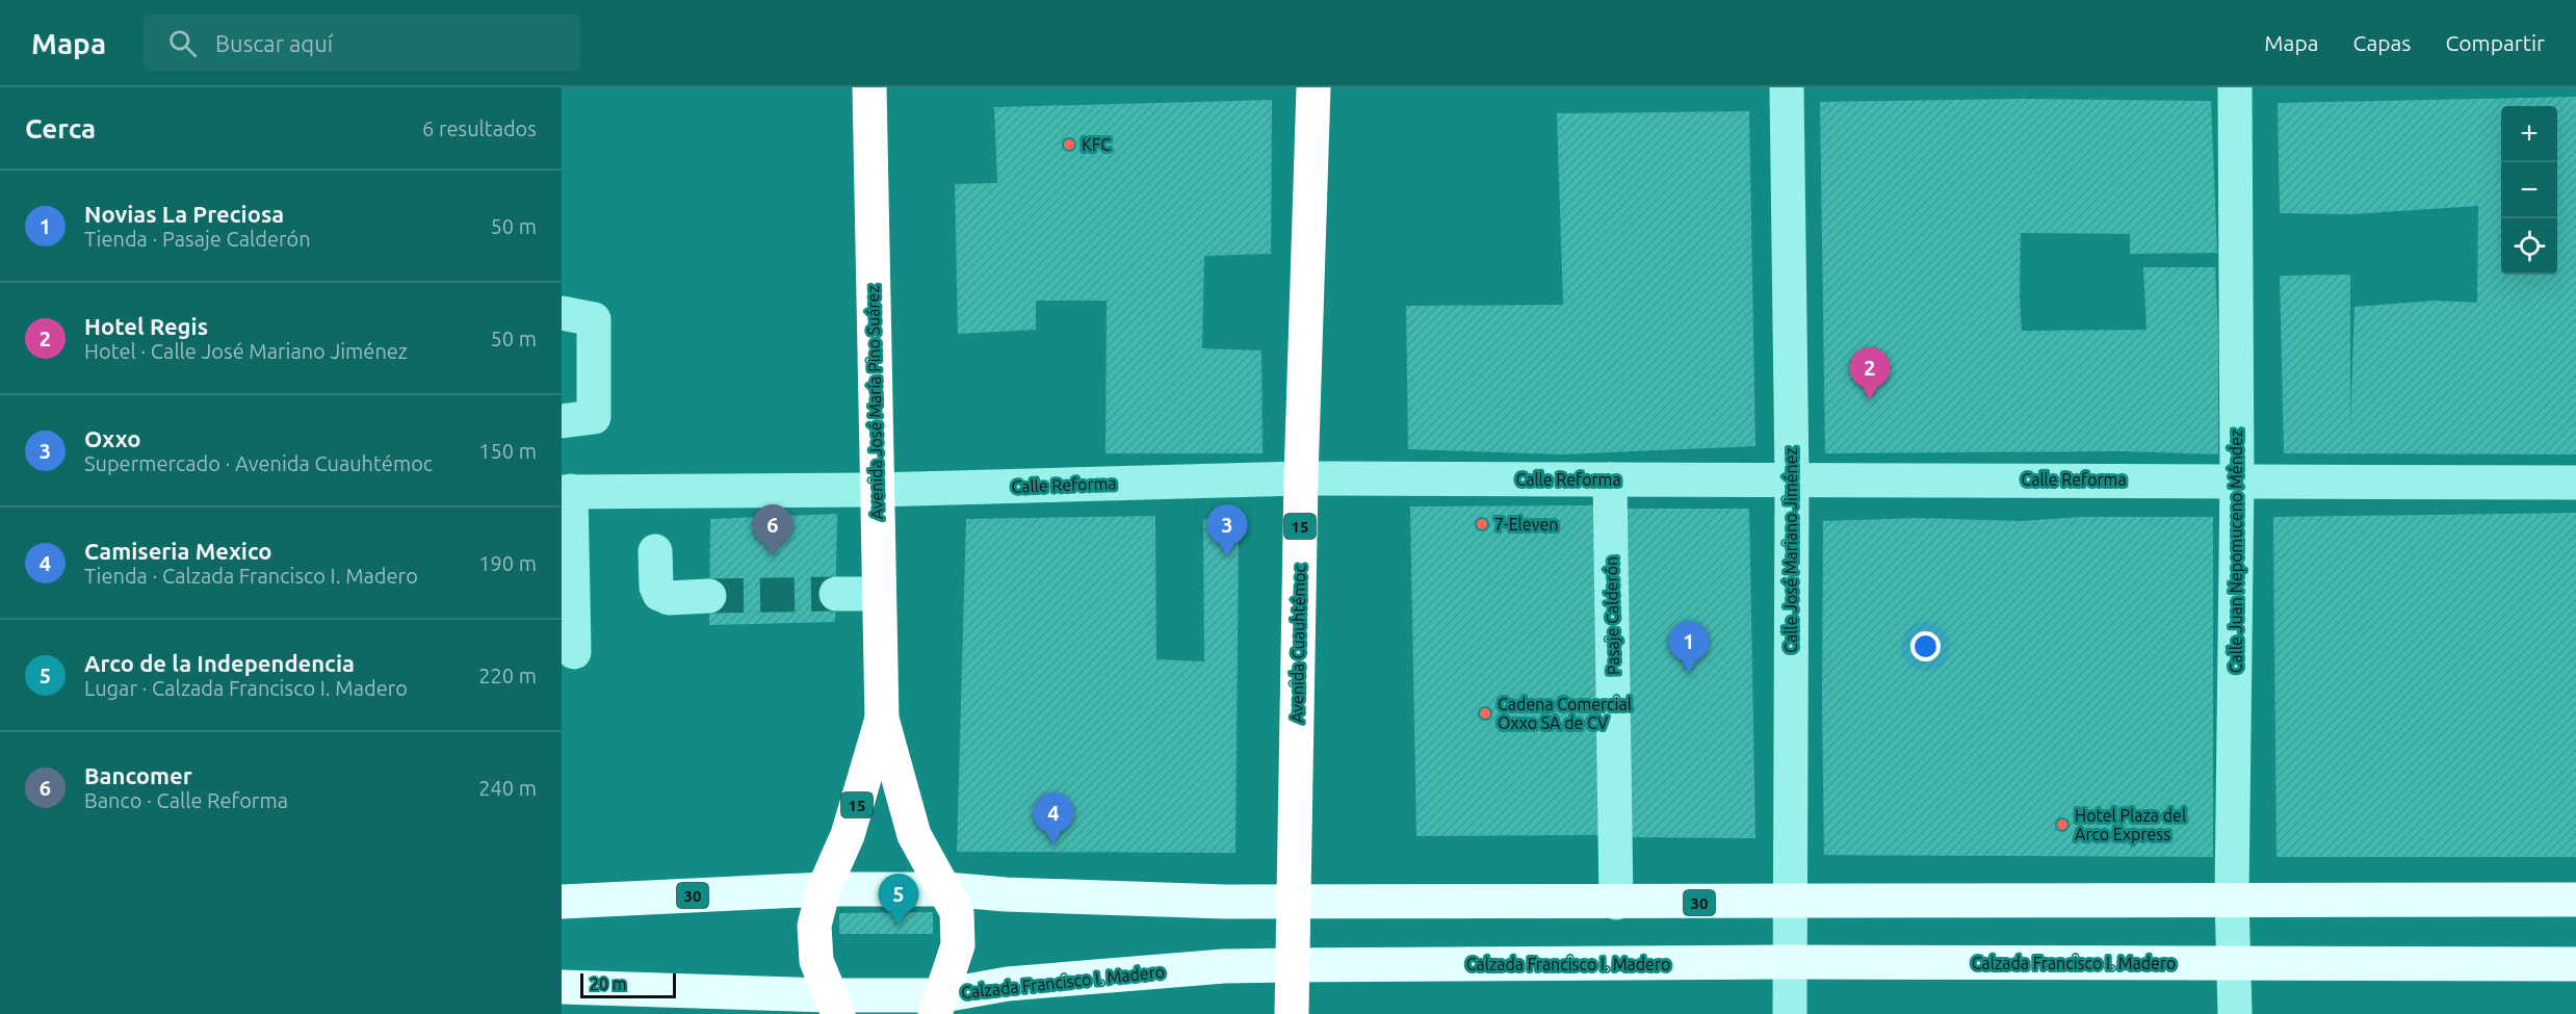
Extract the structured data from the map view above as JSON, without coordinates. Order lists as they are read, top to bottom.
{
  "streets": {
    "highway": ["Avenida José María Pino Suárez", "15", "Avenida Cuauhtémoc"],
    "main road": ["30", "Calzada Francisco I. Madero"],
    "street": [
      "Calle Reforma",
      "Calle José Mariano Jiménez",
      "Calle Juan Nepomuceno Méndez",
      "Pasaje Calderón"
    ]
  },
  "crossings": [
    ["Avenida José María Pino Suárez", "Calle Reforma"],
    ["Avenida José María Pino Suárez", "30"],
    ["Avenida José María Pino Suárez", "Calzada Francisco I. Madero"],
    ["Calle Reforma", "Calle José Mariano Jiménez"],
    ["Calle Reforma", "Calle Juan Nepomuceno Méndez"],
    ["Calle Reforma", "Pasaje Calderón"],
    ["Calle Reforma", "Avenida Cuauhtémoc"],
    ["Calle José Mariano Jiménez", "30"],
    ["Calle José Mariano Jiménez", "Calzada Francisco I. Madero"],
    ["Calle Juan Nepomuceno Méndez", "30"],
    ["Calle Juan Nepomuceno Méndez", "Calzada Francisco I. Madero"],
    ["Pasaje Calderón", "30"],
    ["Avenida Cuauhtémoc", "30"],
    ["Avenida Cuauhtémoc", "Calzada Francisco I. Madero"],
    ["30", "Calzada Francisco I. Madero"]
  ],
  "places": [
    "KFC",
    "7-Eleven",
    "Cadena Comercial Oxxo SA de CV",
    "Hotel Plaza del Arco Express"
  ],
  "scale_bar": "20 m",
  "page": {
    "header": "Mapa",
    "search": "Buscar aquí",
    "nav": ["Mapa", "Capas", "Compartir"],
    "heading": ["Cerca", "6 resultados"],
    "map_buttons": ["+", "−"],
    "list": [
      {
        "mark": "1",
        "name": "Novias La Preciosa",
        "note": "Tienda · Pasaje Calderón",
        "value": "50 m"
      },
      {
        "mark": "2",
        "name": "Hotel Regis",
        "note": "Hotel · Calle José Mariano Jiménez",
        "value": "50 m"
      },
      {
        "mark": "3",
        "name": "Oxxo",
        "note": "Supermercado · Avenida Cuauhtémoc",
        "value": "150 m"
      },
      {
        "mark": "4",
        "name": "Camiseria Mexico",
        "note": "Tienda · Calzada Francisco I. Madero",
        "value": "190 m"
      },
      {
        "mark": "5",
        "name": "Arco de la Independencia",
        "note": "Lugar · Calzada Francisco I. Madero",
        "value": "220 m"
      },
      {
        "mark": "6",
        "name": "Bancomer",
        "note": "Banco · Calle Reforma",
        "value": "240 m"
      }
    ],
    "pins": [
      "2",
      "3",
      "6",
      "1",
      "4",
      "5"
    ],
    "scale": "20 m"
  }
}
